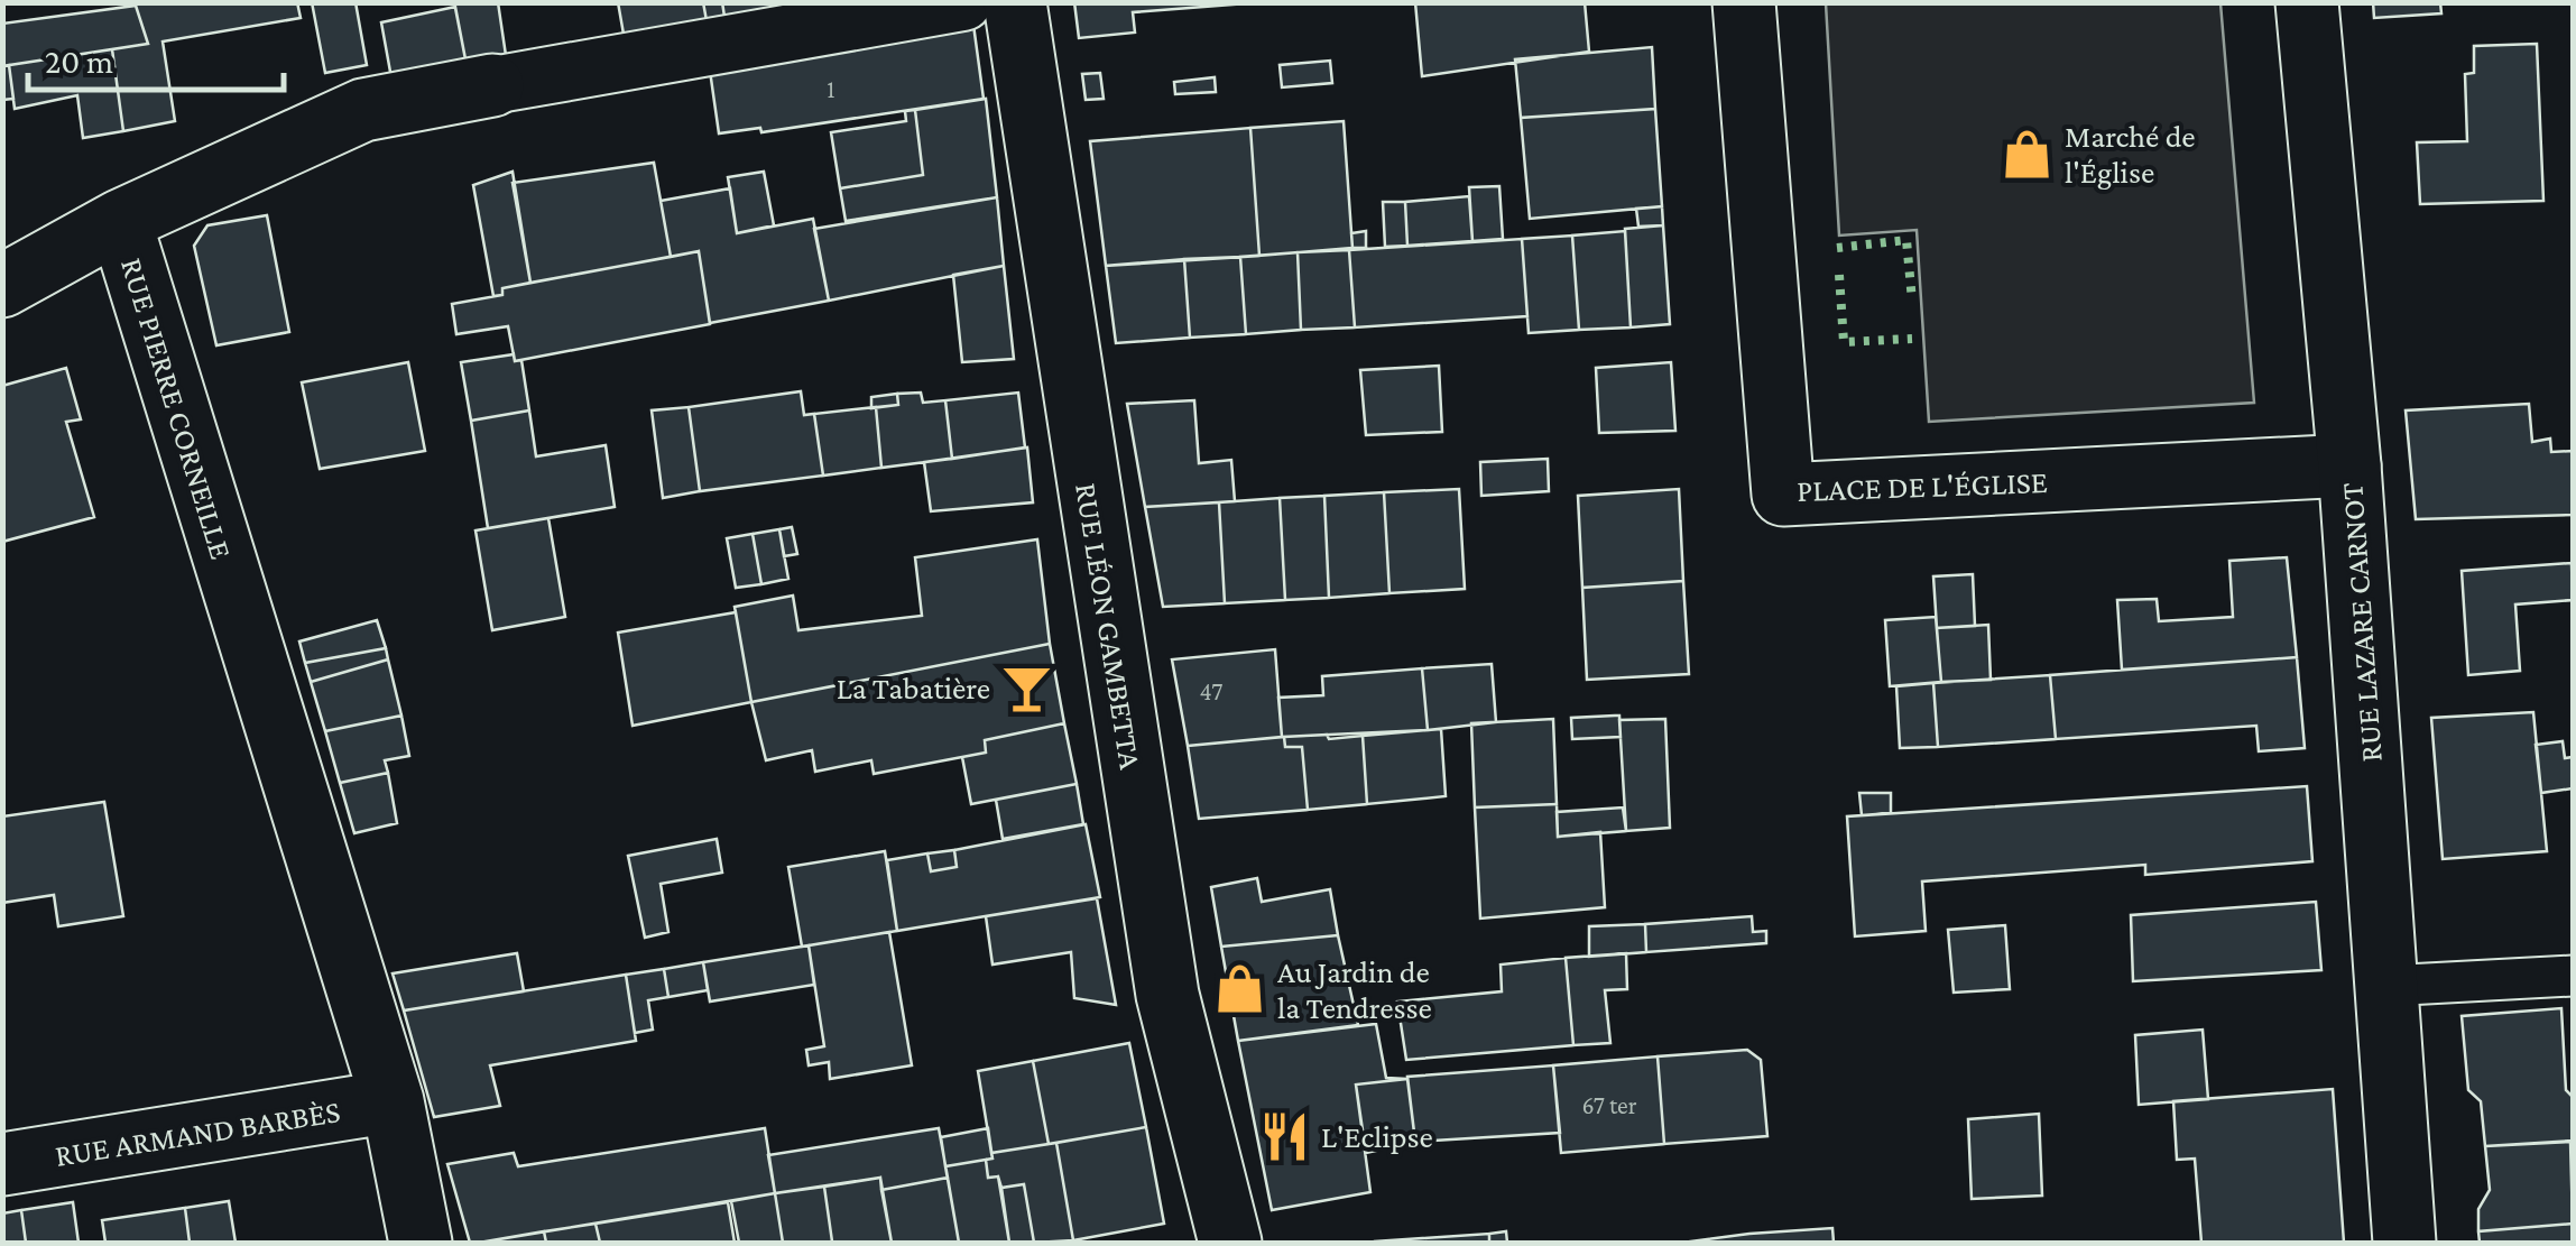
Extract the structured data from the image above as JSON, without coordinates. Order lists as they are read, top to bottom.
{
  "streets": {
    "street": [
      "RUE PIERRE CORNEILLE",
      "PLACE DE L'ÉGLISE",
      "RUE LAZARE CARNOT",
      "RUE LÉON GAMBETTA",
      "RUE ARMAND BARBÈS"
    ]
  },
  "crossings": [
    ["RUE PIERRE CORNEILLE", "RUE ARMAND BARBÈS"],
    ["PLACE DE L'ÉGLISE", "RUE LAZARE CARNOT"]
  ],
  "places": {
    "shop": ["Marché de l'Église", "Au Jardin de la Tendresse"],
    "bar": ["La Tabatière"],
    "restaurant": ["L'Eclipse"]
  },
  "house_numbers": ["1", "47", "67 ter"],
  "scale_bar": "20 m"
}
